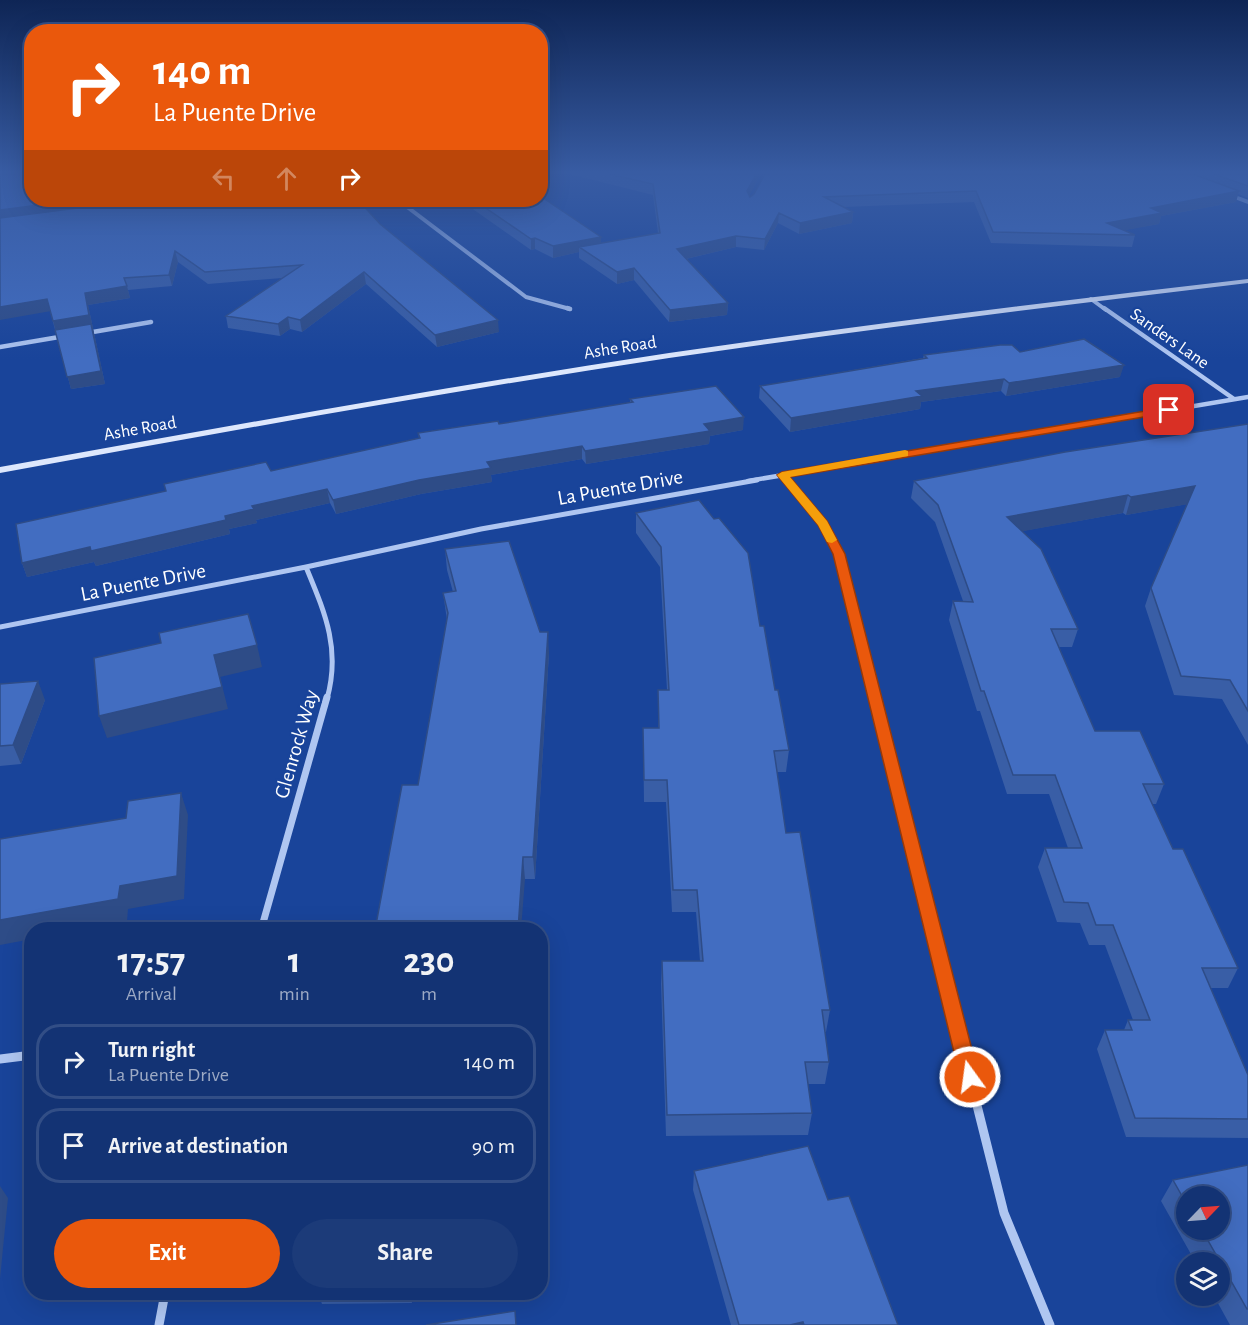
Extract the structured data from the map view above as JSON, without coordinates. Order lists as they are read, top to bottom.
{
  "streets": {
    "street": [
      "Sanders Lane",
      "Ashe Road",
      "La Puente Drive",
      "Glenrock Way"
    ]
  },
  "crossings": [
    ["Sanders Lane", "Ashe Road"],
    ["Sanders Lane", "La Puente Drive"],
    ["La Puente Drive", "Glenrock Way"]
  ],
  "north": "top right",
  "page": {
    "turn": ["140 m", "La Puente Drive"],
    "eta": [
      "17:57",
      "Arrival",
      "1",
      "min",
      "230",
      "m"
    ],
    "list": [
      {
        "name": "Turn right",
        "note": "La Puente Drive",
        "value": "140 m"
      },
      {
        "name": "Arrive at destination",
        "value": "90 m"
      }
    ],
    "buttons": ["Exit", "Share"]
  }
}
